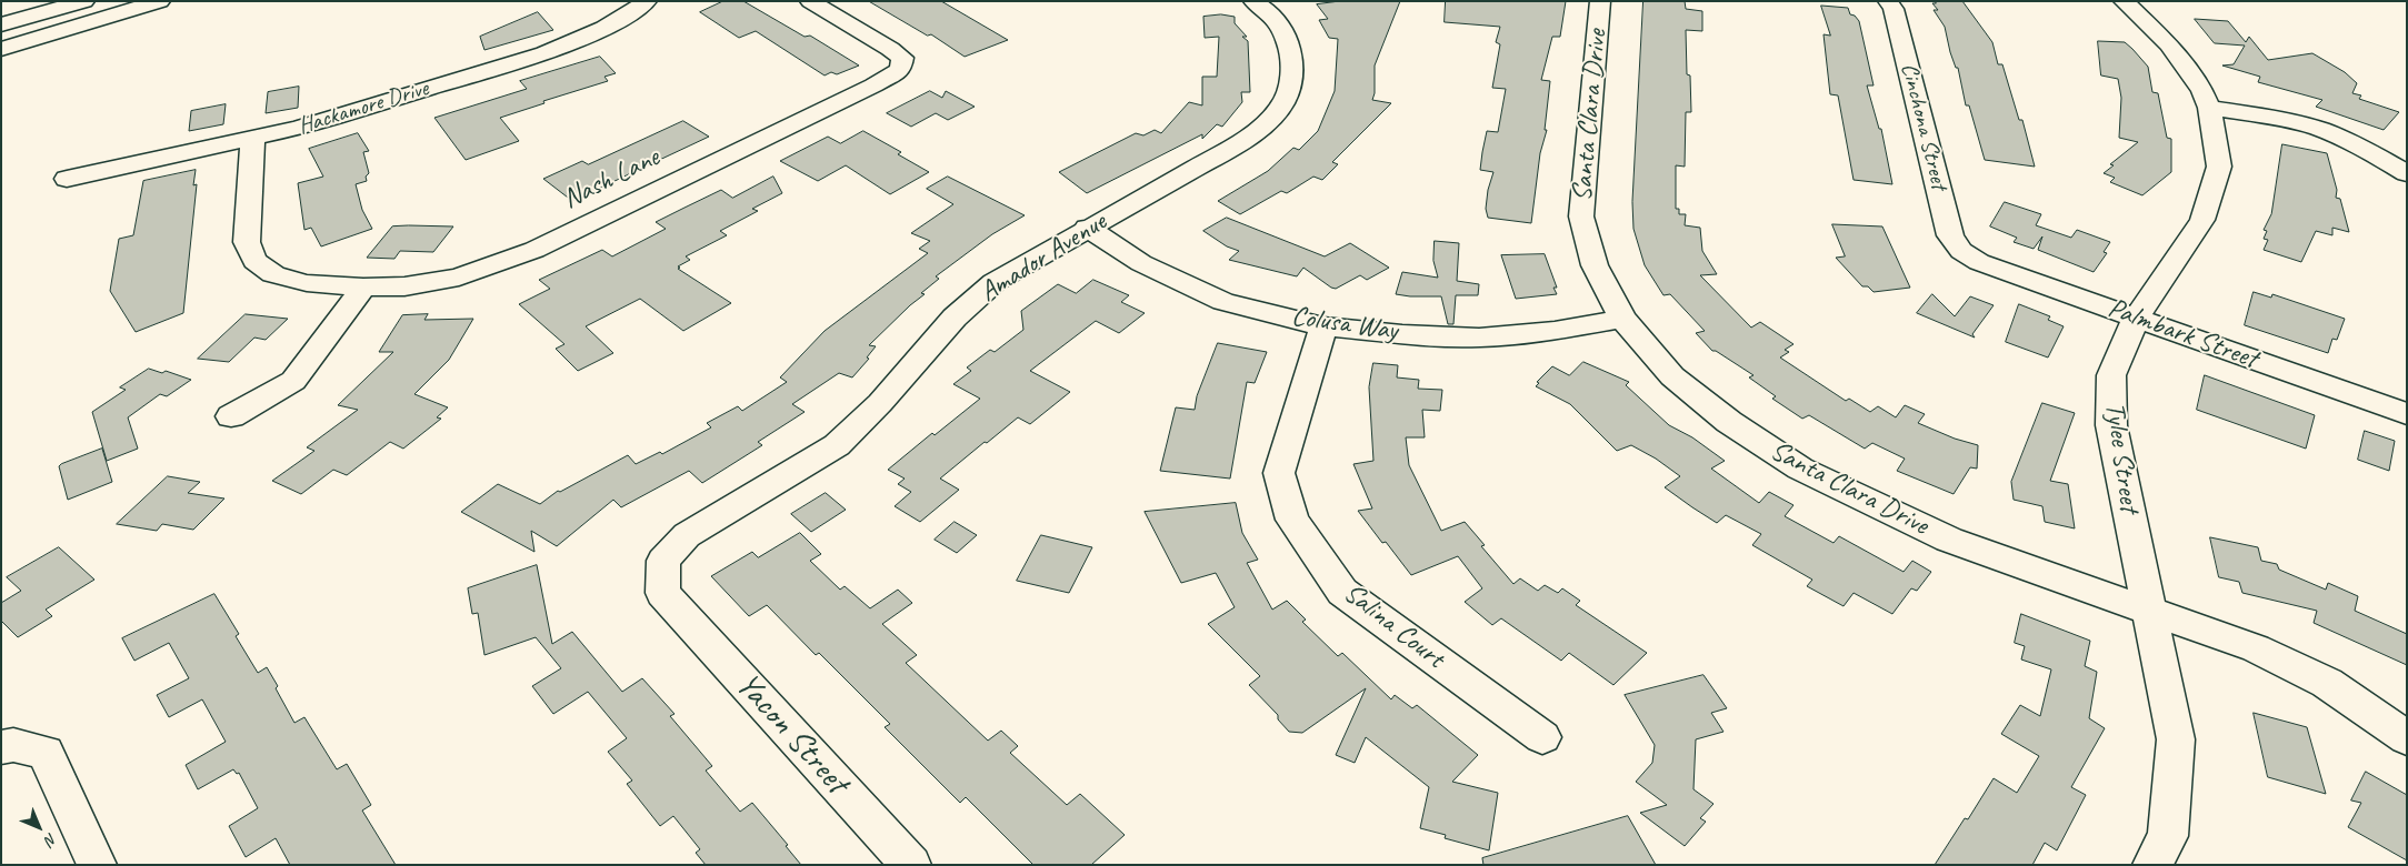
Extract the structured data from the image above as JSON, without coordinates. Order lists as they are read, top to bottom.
{
  "streets": {
    "main road": [
      "Hackamore Drive",
      "Santa Clara Drive",
      "Cinchona Street",
      "Nash Lane",
      "Amador Avenue",
      "Colusa Way",
      "Palmbark Street",
      "Tylee Street",
      "Salina Court",
      "Yacon Street"
    ]
  },
  "crossings": [
    ["Santa Clara Drive", "Colusa Way"],
    ["Santa Clara Drive", "Tylee Street"],
    ["Cinchona Street", "Palmbark Street"],
    ["Amador Avenue", "Colusa Way"],
    ["Amador Avenue", "Yacon Street"],
    ["Colusa Way", "Salina Court"],
    ["Palmbark Street", "Tylee Street"]
  ],
  "north": "bottom right"
}
